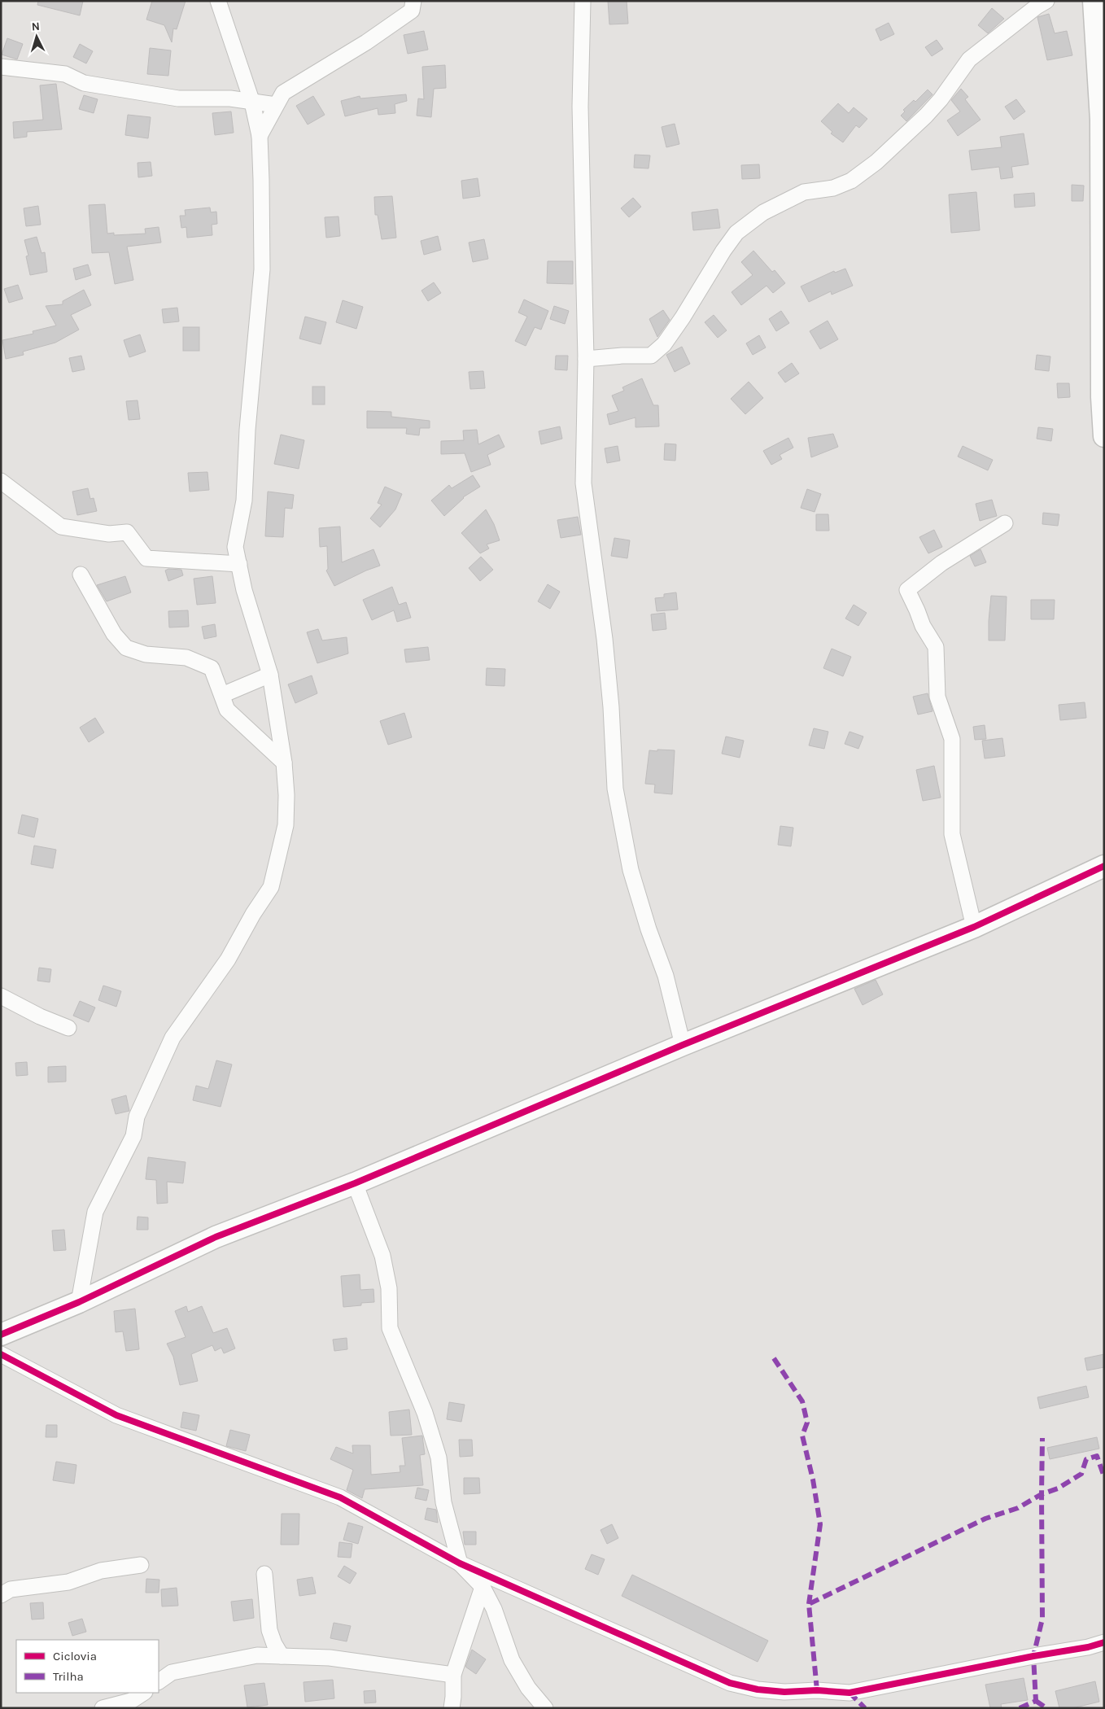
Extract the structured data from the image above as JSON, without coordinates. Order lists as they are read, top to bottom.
{
  "legend": ["Ciclovia", "Trilha"],
  "north": "top"
}
